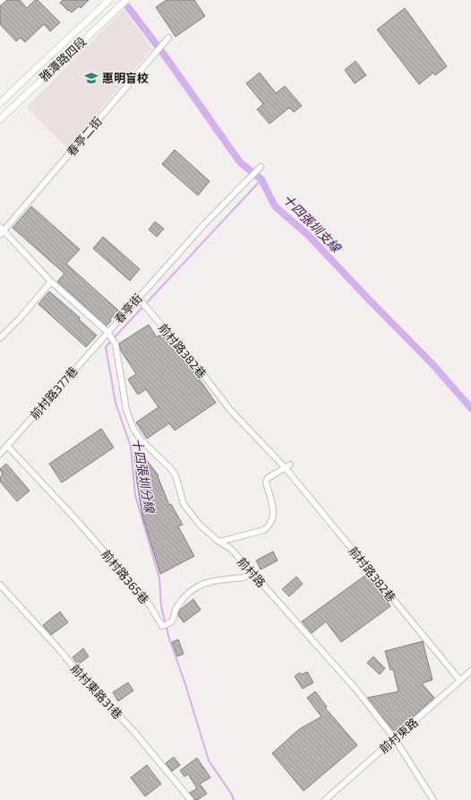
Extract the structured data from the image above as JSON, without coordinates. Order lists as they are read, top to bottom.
{
  "streets": {
    "street": [
      "雅潭路四段",
      "春亭二街",
      "春亭街",
      "前村路382巷",
      "前村路377巷",
      "前村路",
      "前村路365巷",
      "前村東路31巷",
      "前村東路"
    ]
  },
  "crossings": [
    ["春亭二街", "春亭街"],
    ["春亭街", "前村路382巷"],
    ["春亭街", "前村路377巷"],
    ["春亭街", "前村路"],
    ["前村路382巷", "前村東路"],
    ["前村路377巷", "前村路"],
    ["前村路377巷", "前村路365巷"],
    ["前村路", "前村路365巷"],
    ["前村路", "前村東路"]
  ],
  "water": ["十四張圳支線", "十四張圳分線"],
  "places": {
    "school or university": ["惠明盲校"]
  }
}
